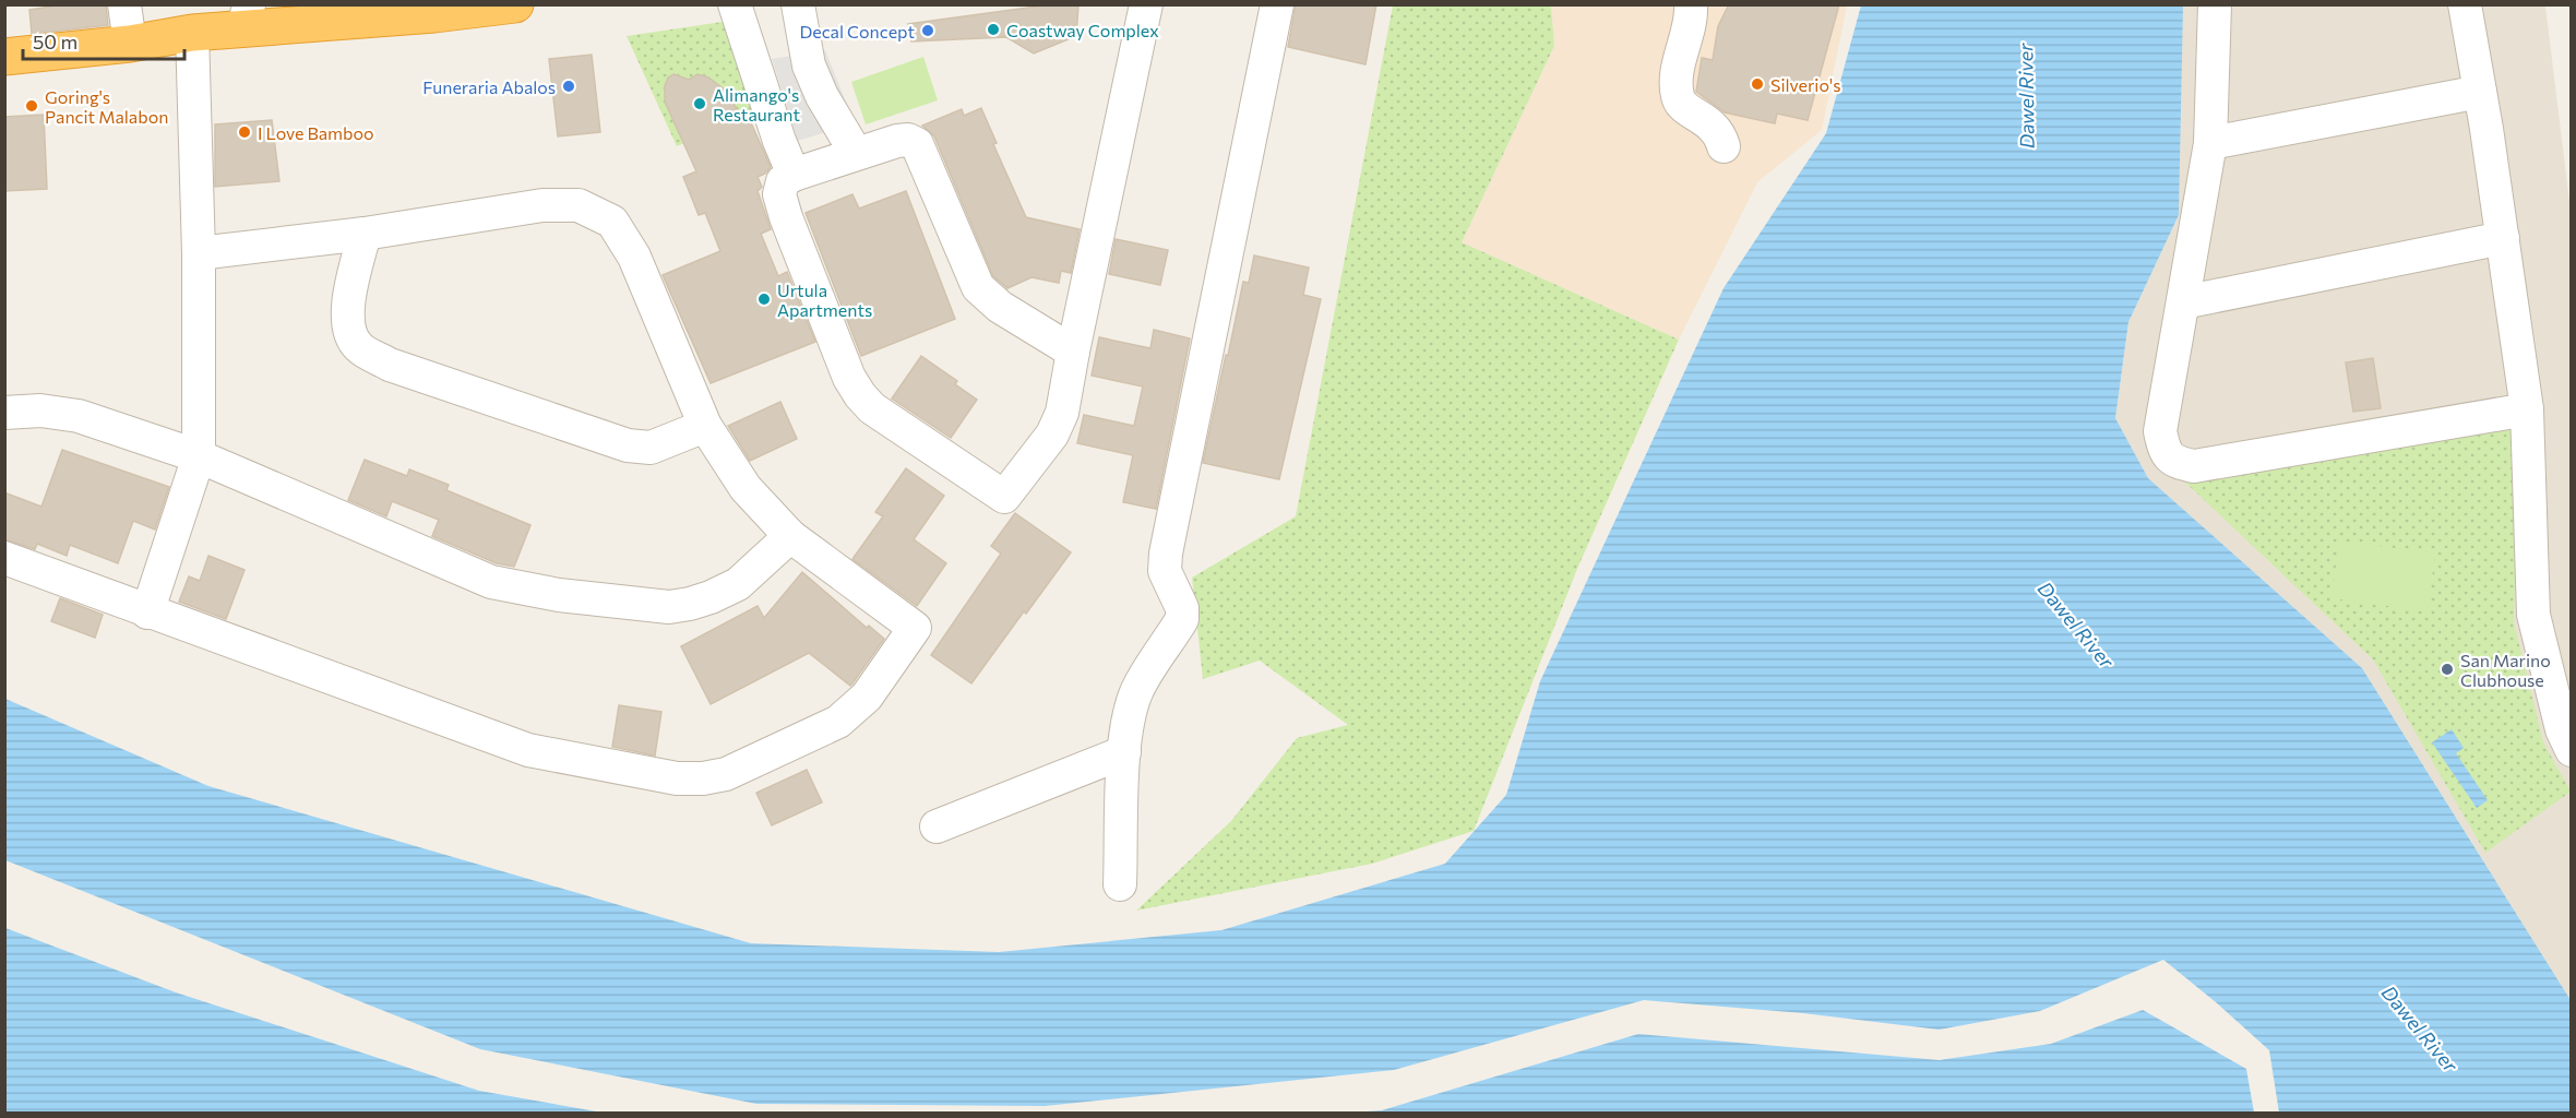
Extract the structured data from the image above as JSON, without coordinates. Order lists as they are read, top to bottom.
{
  "water": ["Dawel River"],
  "places": [
    "Coastway Complex",
    "Decal Concept",
    "Silverio's",
    "Funeraria Abalos",
    "Alimango's Restaurant",
    "Goring's Pancit Malabon",
    "I Love Bamboo",
    "Urtula Apartments",
    "San Marino Clubhouse"
  ],
  "scale_bar": "50 m"
}
